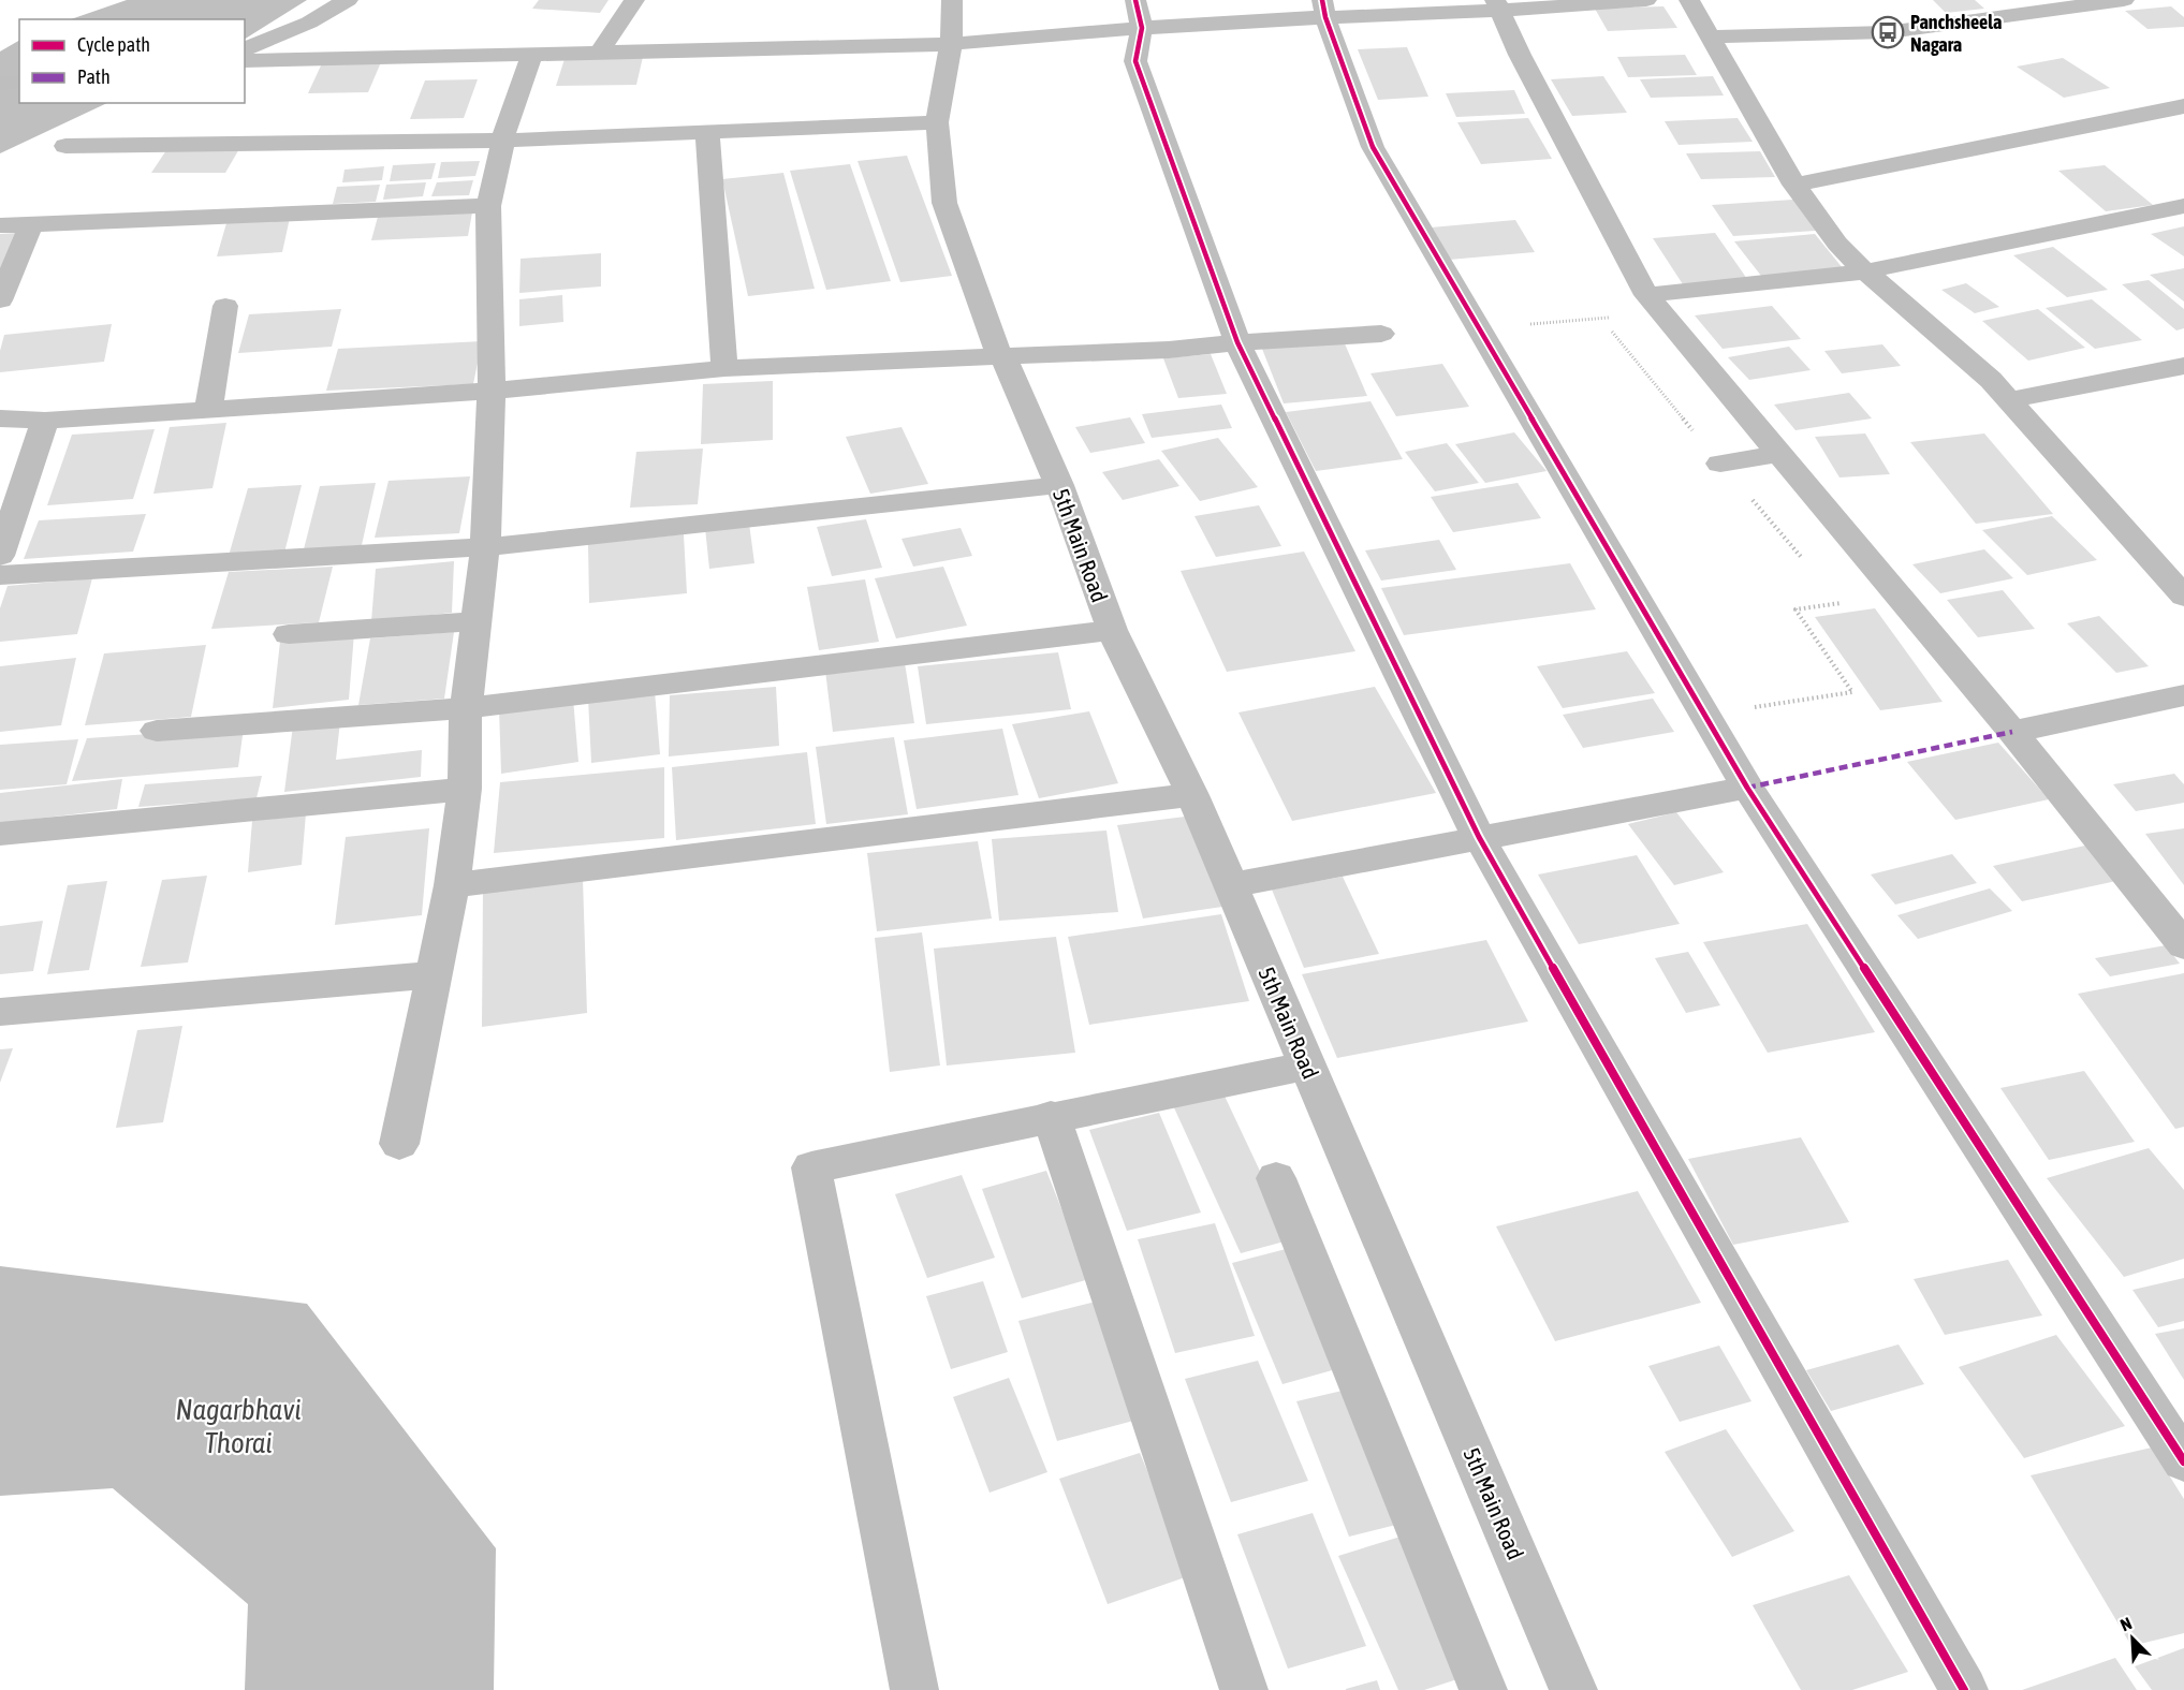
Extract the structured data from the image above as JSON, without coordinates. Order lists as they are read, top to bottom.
{
  "streets": {
    "street": ["5th Main Road"]
  },
  "water": ["Nagarbhavi Thorai"],
  "places": {
    "bus stop": ["Panchsheela Nagara"]
  },
  "legend": ["Cycle path", "Path"],
  "north": "top left"
}
